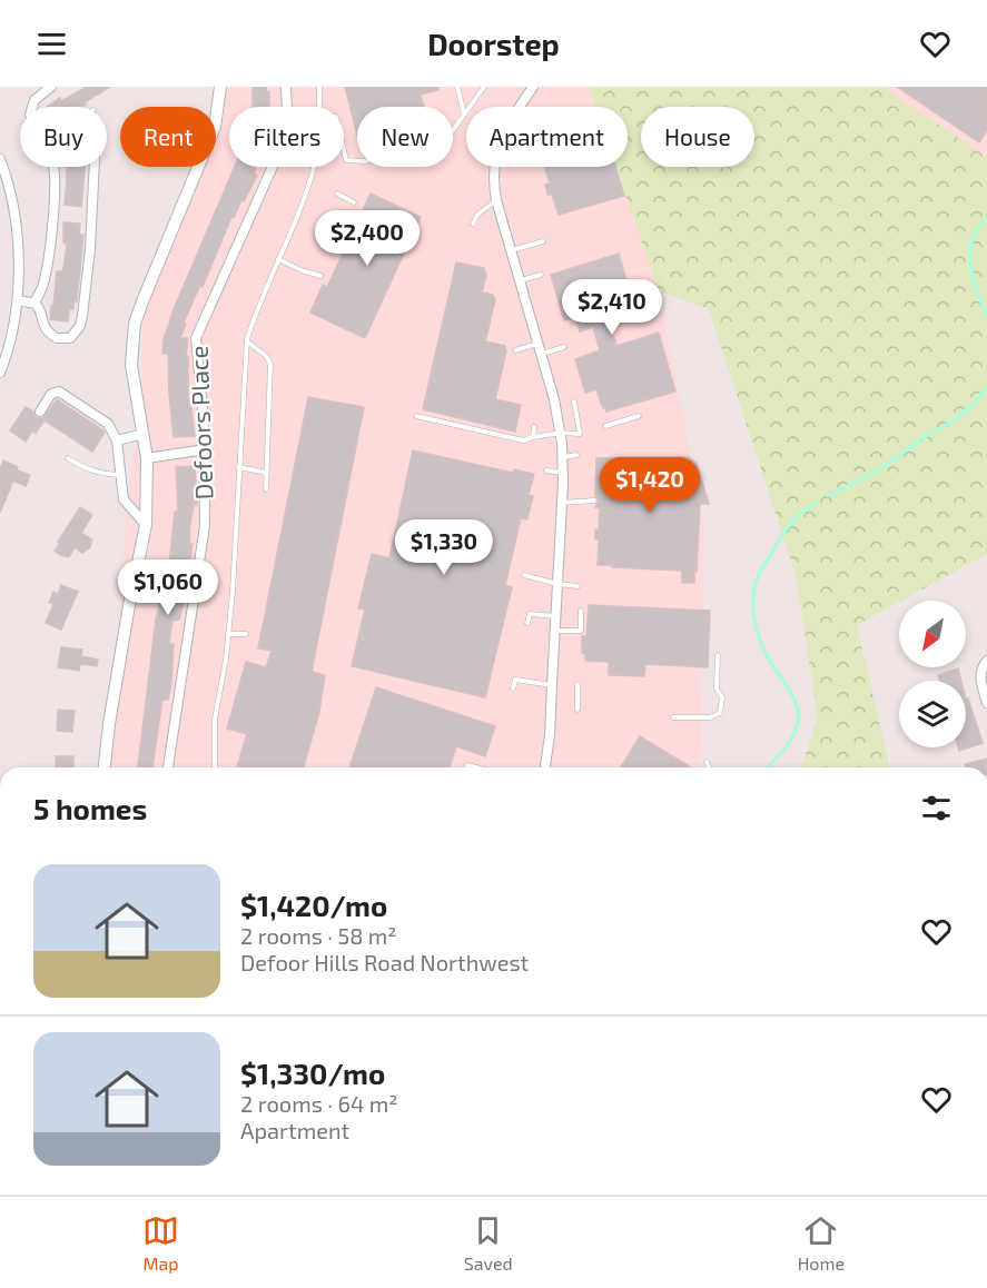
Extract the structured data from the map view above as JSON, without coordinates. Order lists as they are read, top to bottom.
{
  "streets": {
    "street": ["Defoors Place"]
  },
  "north": "bottom left",
  "page": {
    "header": "Doorstep",
    "chip": [
      "Buy",
      "Rent",
      "Filters",
      "New",
      "Apartment",
      "House"
    ],
    "price": [
      "$2,400",
      "$2,410",
      "$1,420",
      "$1,330",
      "$1,060"
    ],
    "heading": "5 homes",
    "list": [
      {
        "name": "$1,420/mo",
        "note": "2 rooms · 58 m² · Defoor Hills Road Northwest"
      },
      {
        "name": "$1,330/mo",
        "note": "2 rooms · 64 m² · Apartment"
      }
    ],
    "tabs": ["Map", "Saved", "Home"]
  }
}
